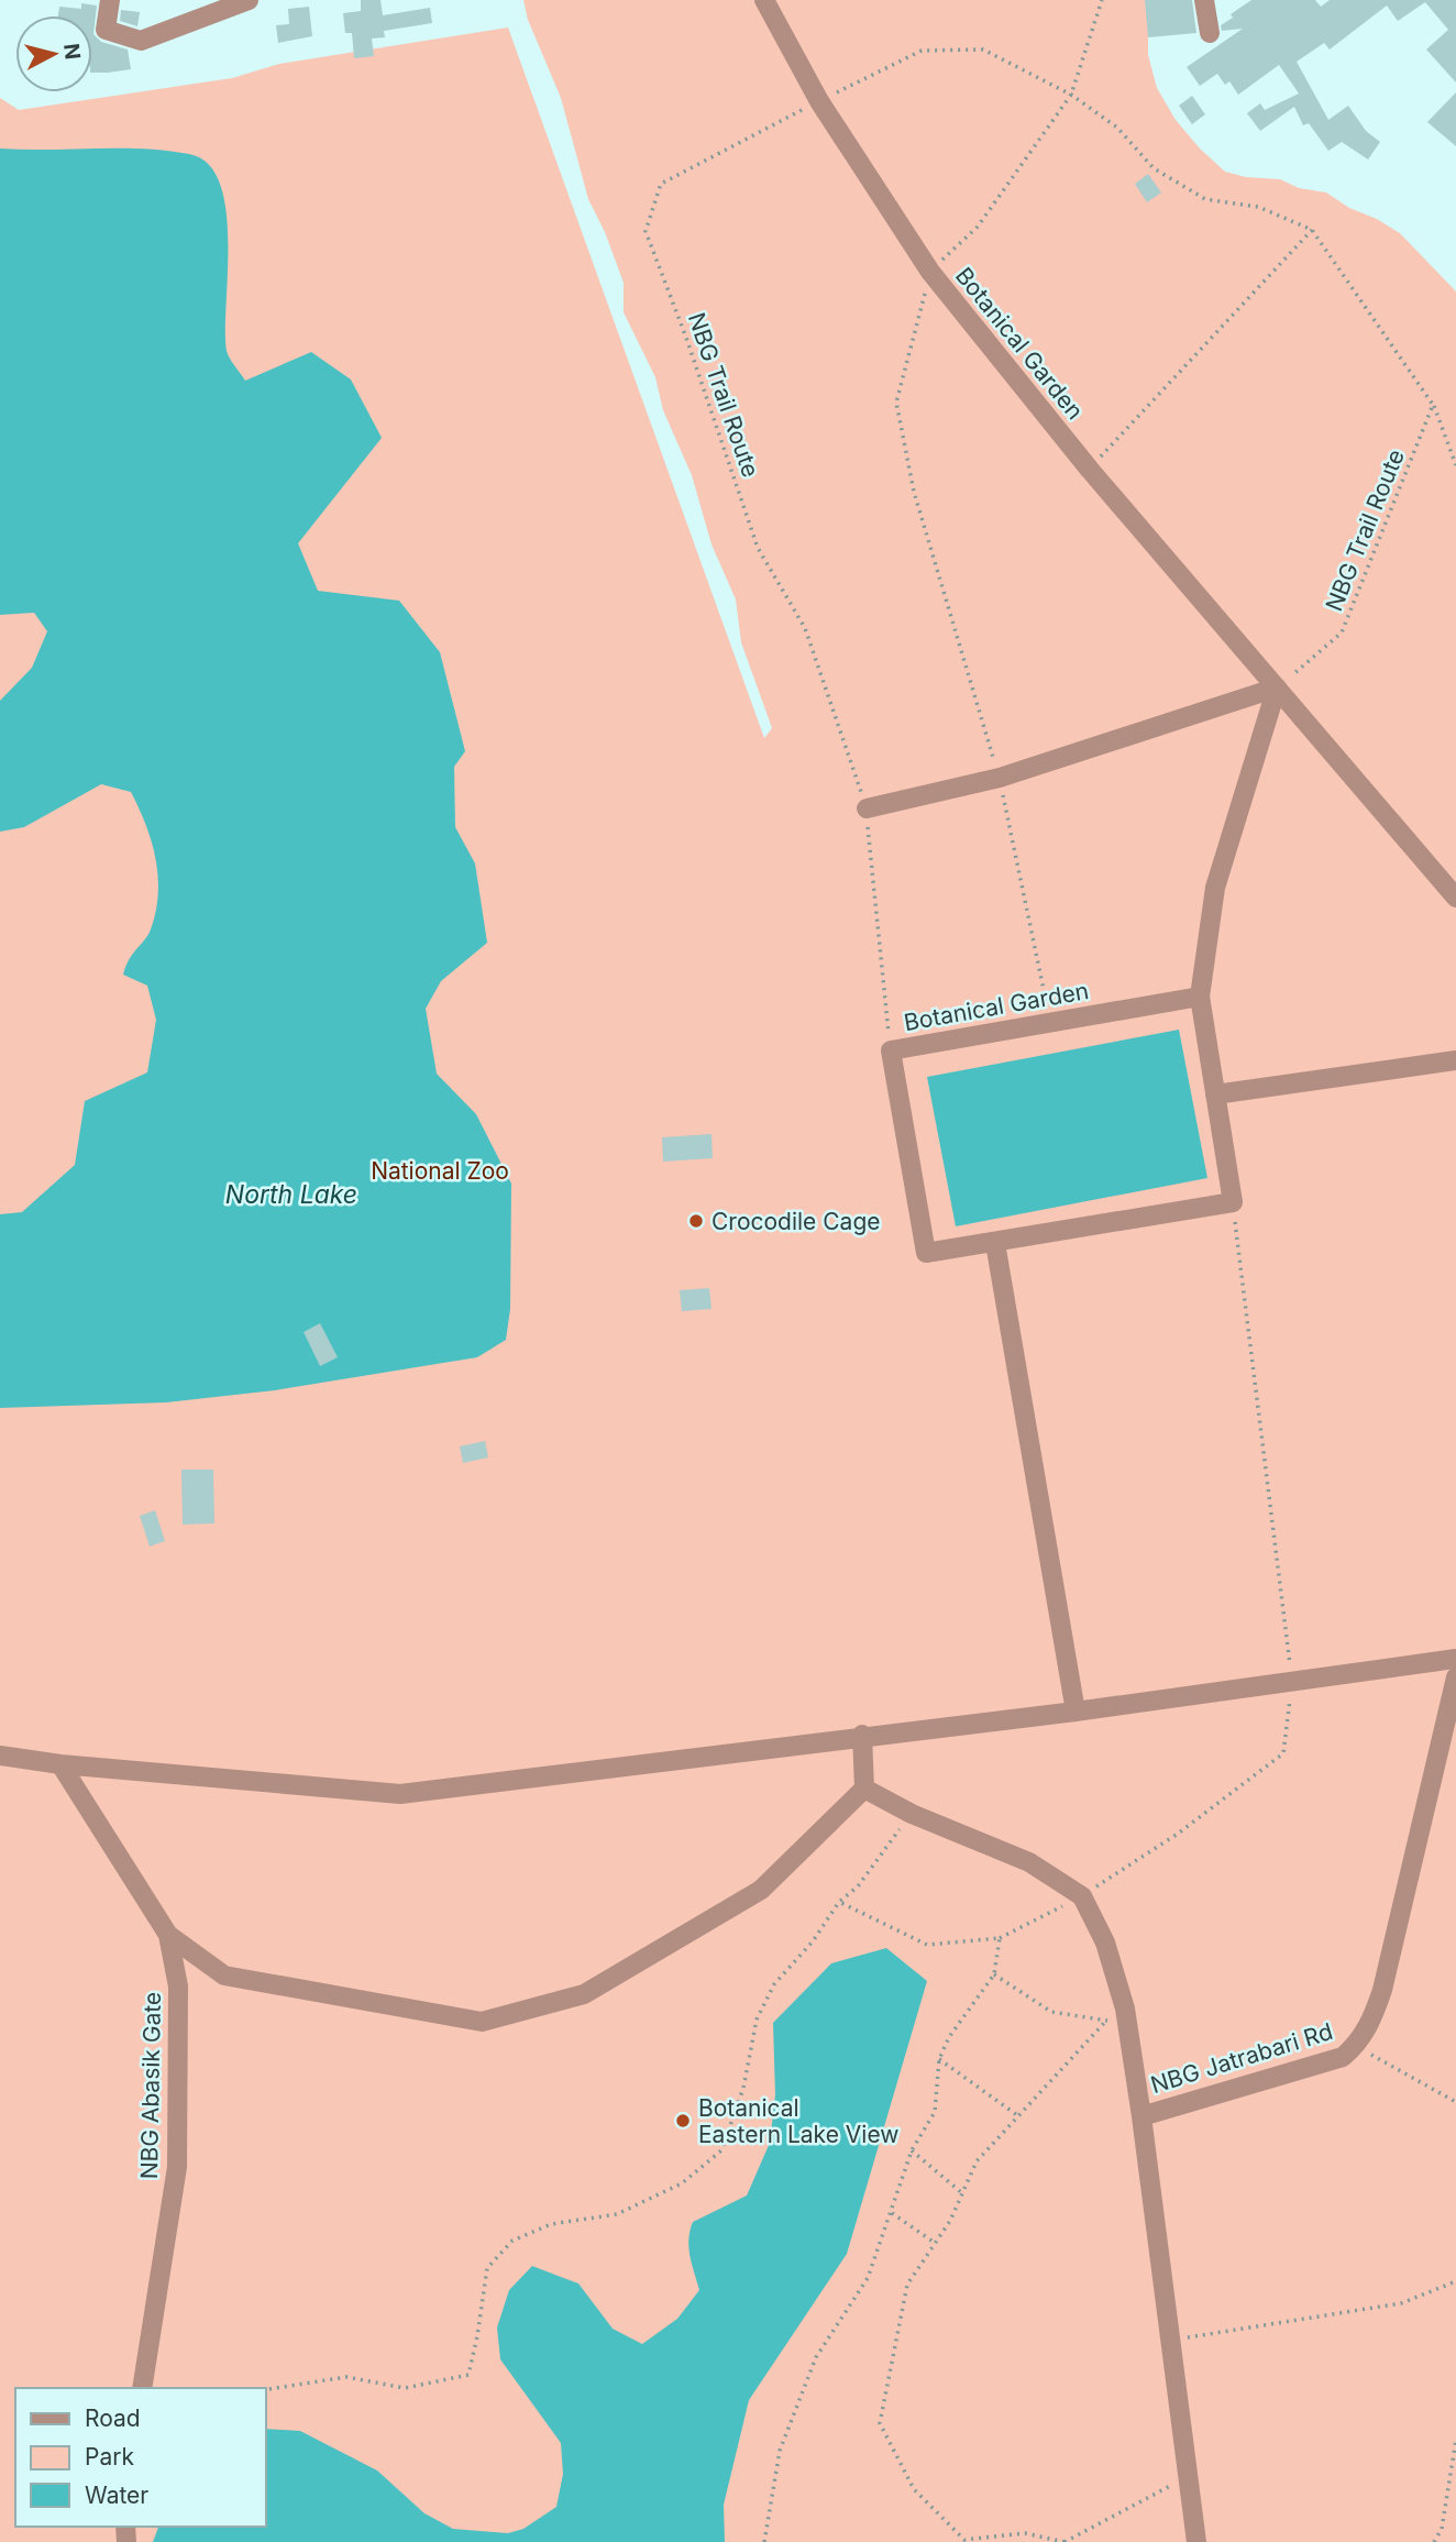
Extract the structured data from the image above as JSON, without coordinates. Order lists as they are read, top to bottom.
{
  "streets": {
    "street": ["Botanical Garden", "NBG Jatrabari Rd", "NBG Abasik Gate"],
    "path": ["NBG Trail Route"]
  },
  "crossings": [
    ["Botanical Garden", "NBG Trail Route"]
  ],
  "water": ["North Lake"],
  "parks": ["National Zoo"],
  "places": ["Crocodile Cage", "Botanical Eastern Lake View"],
  "legend": ["Road", "Park", "Water"],
  "north": "right"
}
